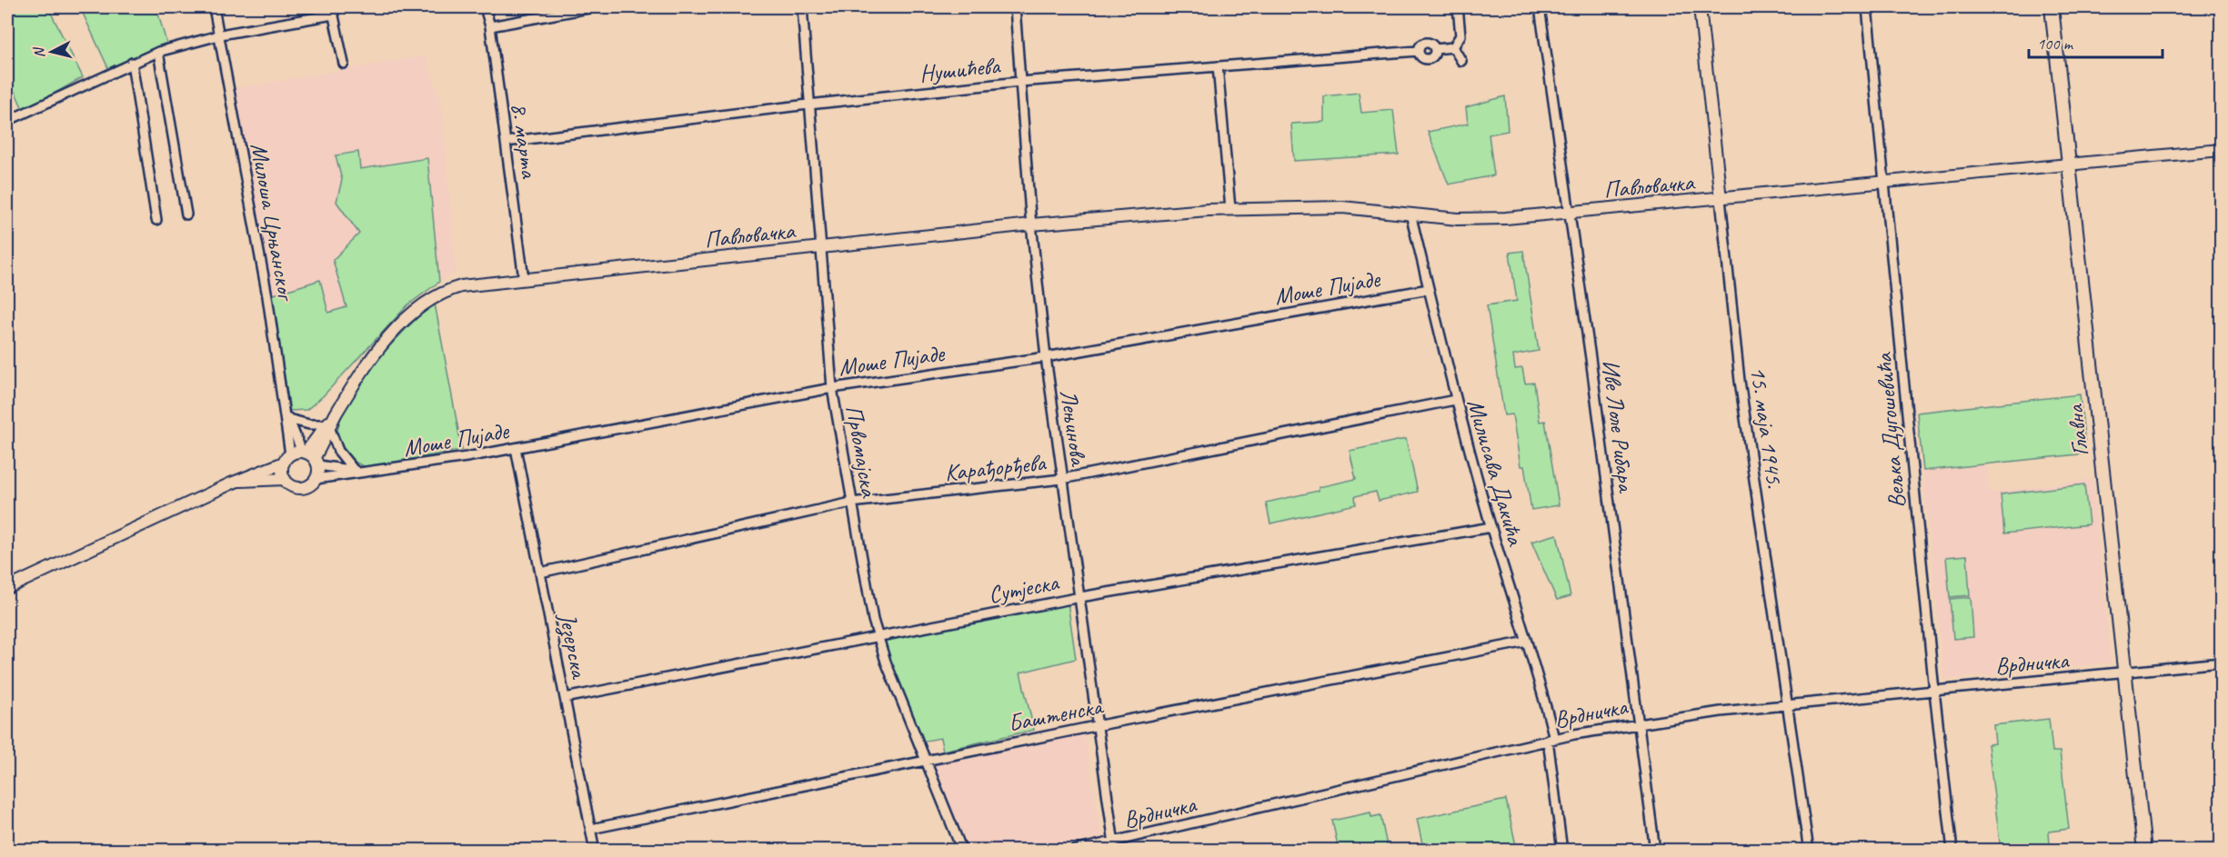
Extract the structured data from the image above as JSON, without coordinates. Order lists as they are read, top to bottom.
{
  "streets": {
    "main road": ["Главна"],
    "street": [
      "Нушићева",
      "8. марта",
      "Павловачка",
      "Милоша Црњанског",
      "Моше Пијаде",
      "Иве Лоле Рибара",
      "Лењинова",
      "15. маја 1945.",
      "Вељка Дугошевића",
      "Првомајска",
      "Карађорђева",
      "Милисава Дакића",
      "Сутјеска",
      "Језерска",
      "Врдничка",
      "Баштенска"
    ]
  },
  "crossings": [
    ["Нушићева", "8. марта"],
    ["Нушићева", "Лењинова"],
    ["Нушићева", "Првомајска"],
    ["8. марта", "Павловачка"],
    ["Павловачка", "Милоша Црњанског"],
    ["Павловачка", "Моше Пијаде"],
    ["Павловачка", "Иве Лоле Рибара"],
    ["Павловачка", "Лењинова"],
    ["Павловачка", "15. маја 1945."],
    ["Павловачка", "Вељка Дугошевића"],
    ["Павловачка", "Главна"],
    ["Павловачка", "Првомајска"],
    ["Павловачка", "Милисава Дакића"],
    ["Милоша Црњанског", "Моше Пијаде"],
    ["Моше Пијаде", "Лењинова"],
    ["Моше Пијаде", "Првомајска"],
    ["Моше Пијаде", "Милисава Дакића"],
    ["Моше Пијаде", "Језерска"],
    ["Иве Лоле Рибара", "Врдничка"],
    ["Лењинова", "Карађорђева"],
    ["Лењинова", "Сутјеска"],
    ["Лењинова", "Врдничка"],
    ["Лењинова", "Баштенска"],
    ["15. маја 1945.", "Врдничка"],
    ["Вељка Дугошевића", "Врдничка"],
    ["Главна", "Врдничка"],
    ["Првомајска", "Карађорђева"],
    ["Првомајска", "Сутјеска"],
    ["Првомајска", "Баштенска"],
    ["Карађорђева", "Милисава Дакића"],
    ["Карађорђева", "Језерска"],
    ["Милисава Дакића", "Сутјеска"],
    ["Милисава Дакића", "Врдничка"],
    ["Милисава Дакића", "Баштенска"],
    ["Сутјеска", "Језерска"],
    ["Језерска", "Баштенска"]
  ],
  "scale_bar": "100 m",
  "north": "left"
}
